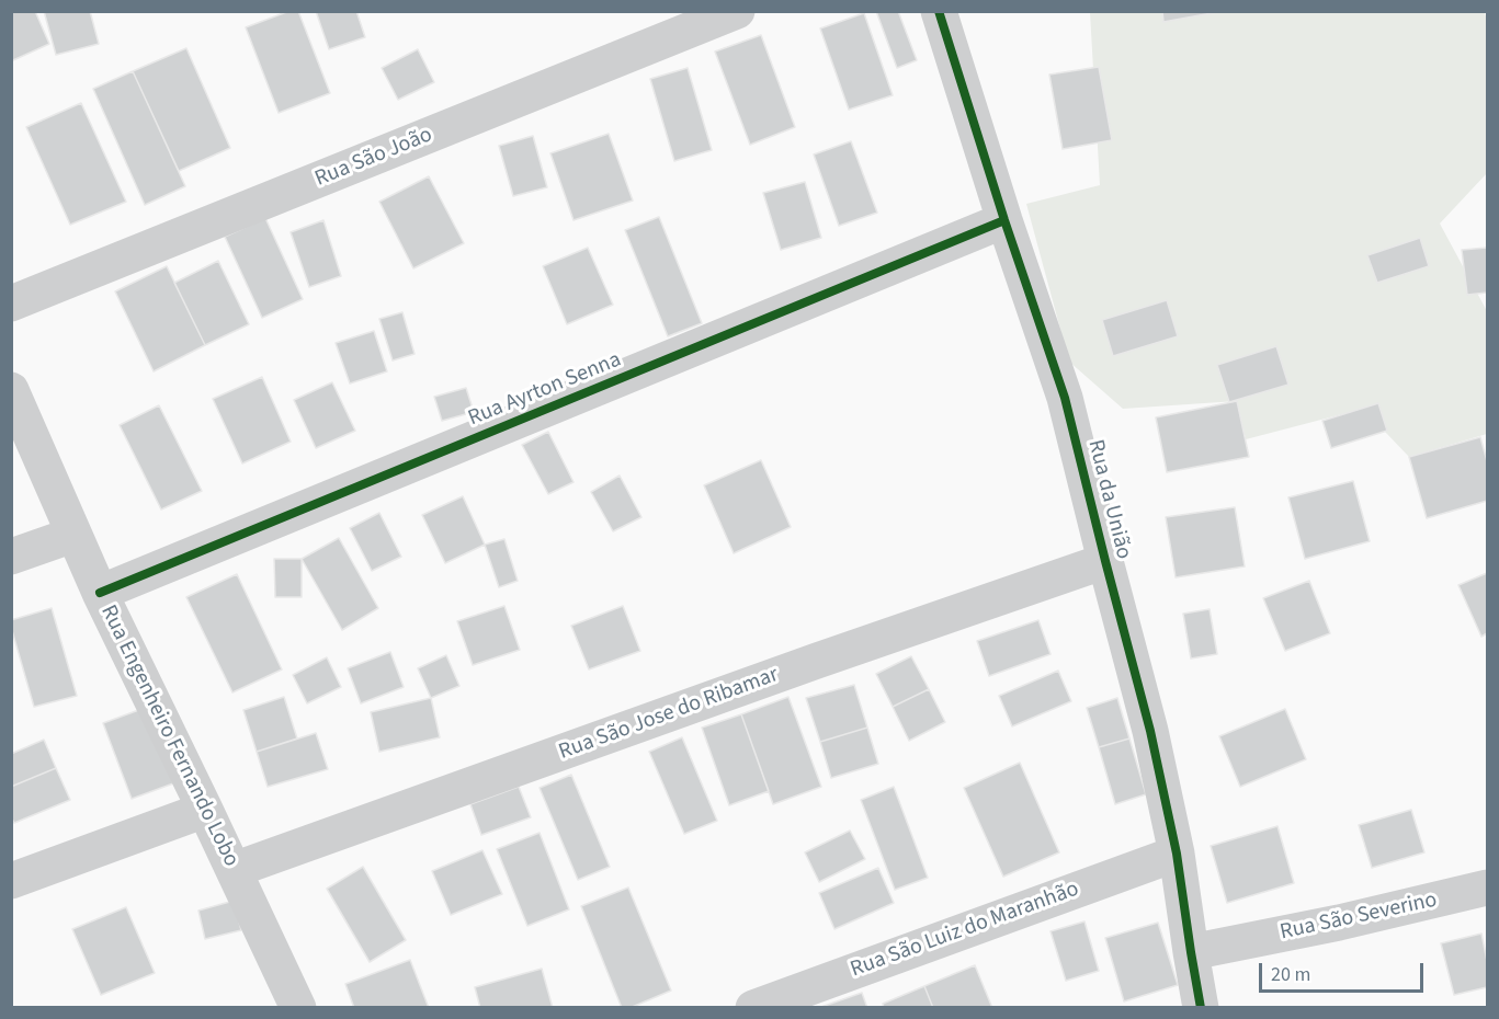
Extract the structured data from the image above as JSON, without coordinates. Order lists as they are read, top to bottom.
{
  "streets": {
    "street": [
      "Rua São João",
      "Rua Ayrton Senna",
      "Rua da União",
      "Rua São Jose do Ribamar",
      "Rua Engenheiro Fernando Lobo",
      "Rua São Severino",
      "Rua São Luiz do Maranhão"
    ]
  },
  "crossings": [
    ["Rua Ayrton Senna", "Rua da União"],
    ["Rua Ayrton Senna", "Rua Engenheiro Fernando Lobo"],
    ["Rua da União", "Rua São Jose do Ribamar"],
    ["Rua da União", "Rua São Severino"],
    ["Rua da União", "Rua São Luiz do Maranhão"],
    ["Rua São Jose do Ribamar", "Rua Engenheiro Fernando Lobo"]
  ],
  "scale_bar": "20 m"
}
